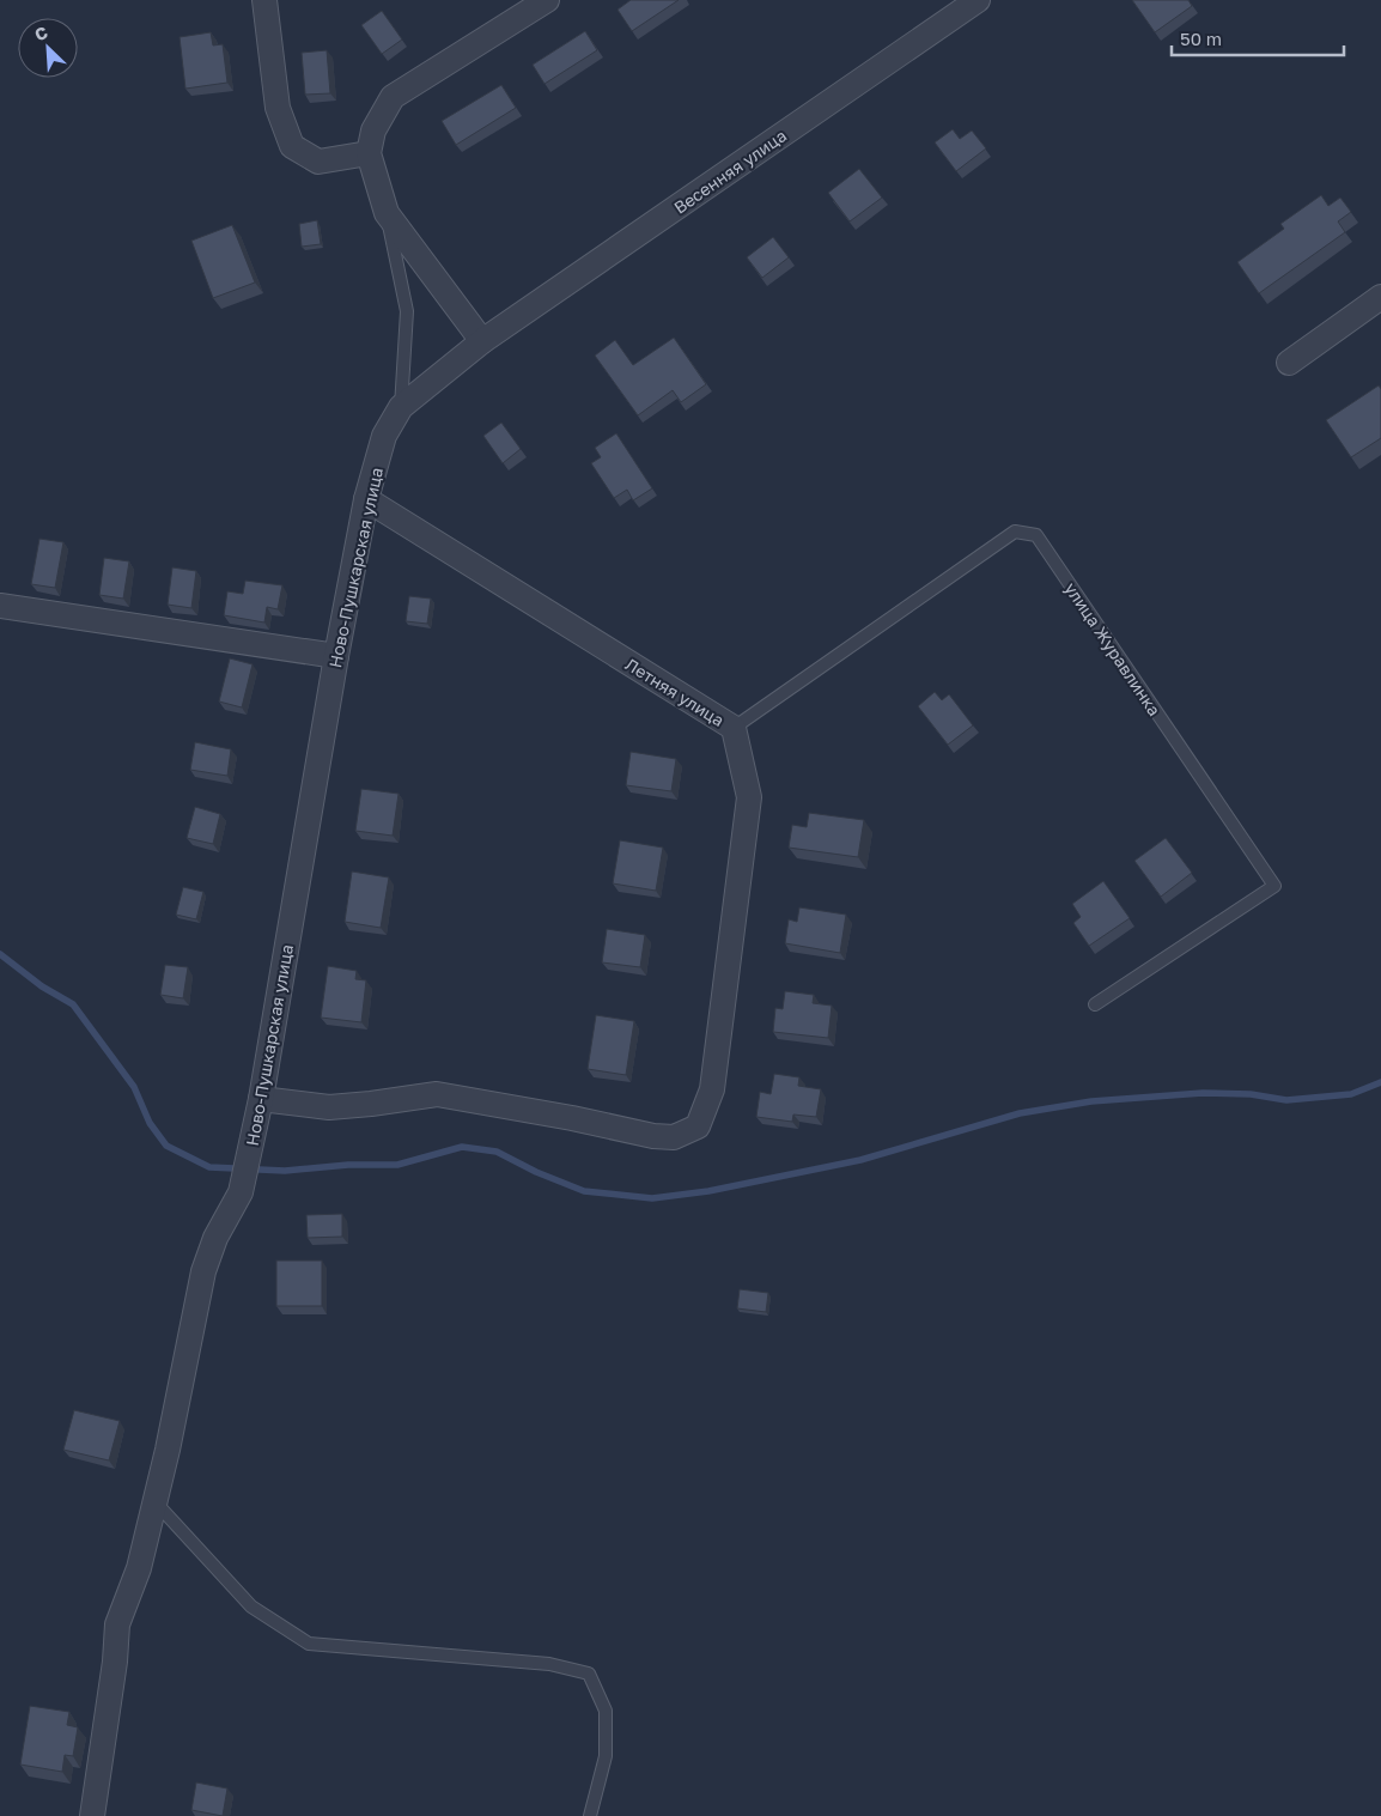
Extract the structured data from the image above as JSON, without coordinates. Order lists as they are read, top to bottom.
{
  "streets": {
    "street": ["Весенняя улица", "Ново-Пушкарская улица", "Летняя улица"],
    "lane": ["улица Журавлинка"]
  },
  "crossings": [
    ["Весенняя улица", "Ново-Пушкарская улица"],
    ["Ново-Пушкарская улица", "Летняя улица"],
    ["улица Журавлинка", "Летняя улица"]
  ],
  "scale_bar": "50 m",
  "north": "top left"
}
